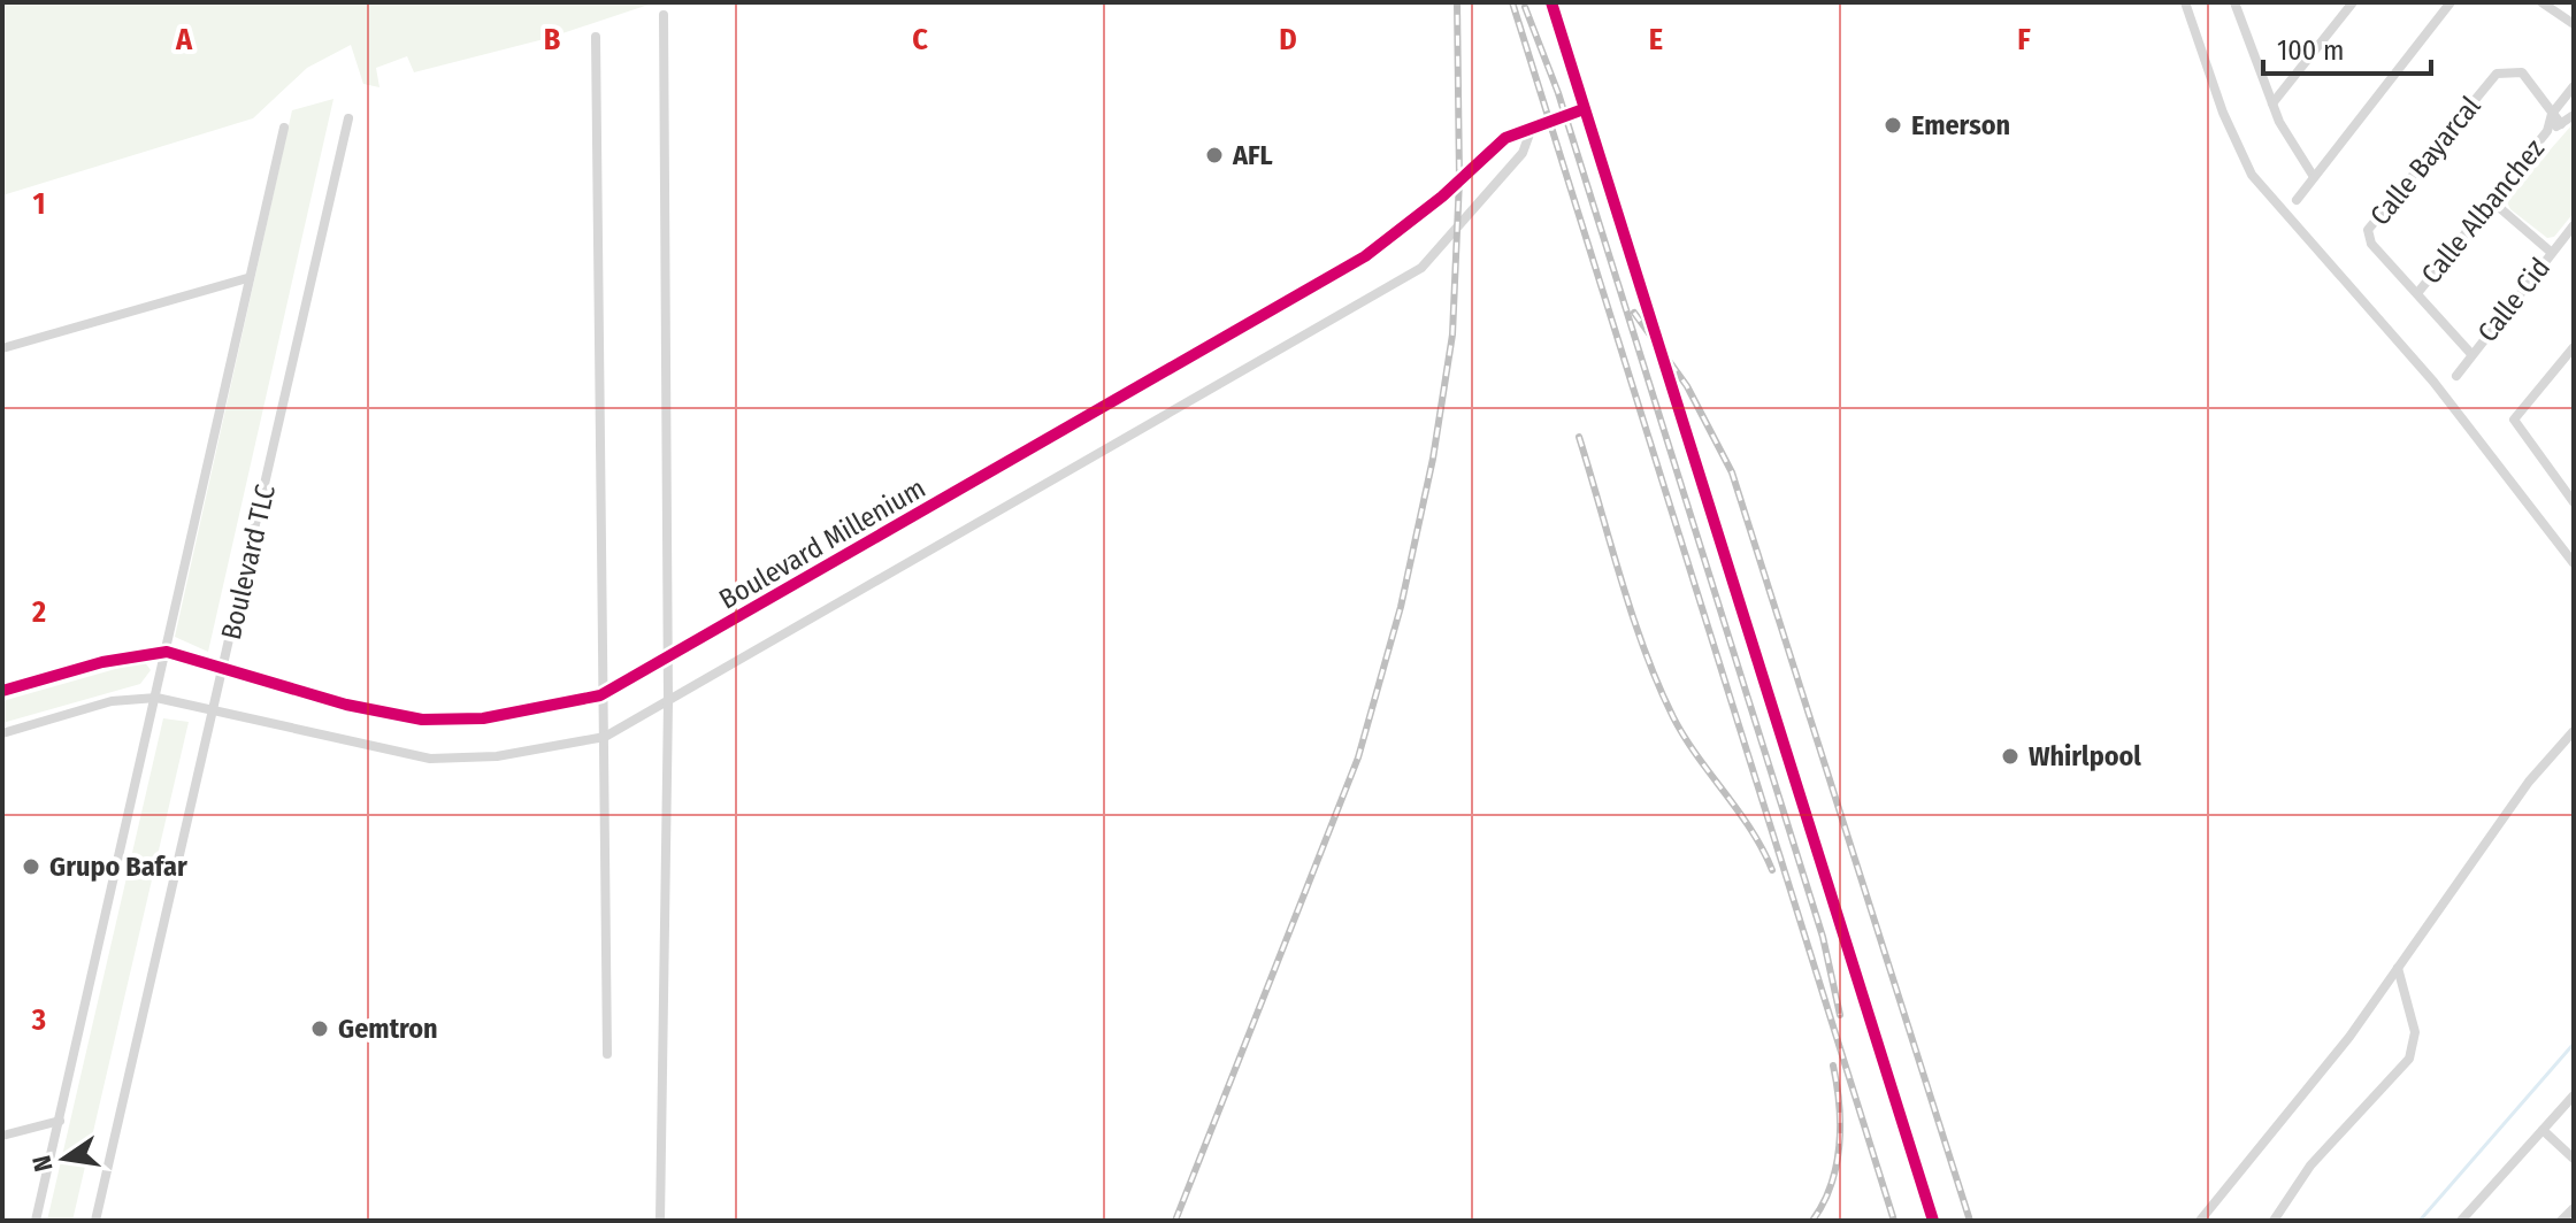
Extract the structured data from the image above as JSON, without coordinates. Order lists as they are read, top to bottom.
{
  "streets": {
    "street": [
      "Calle Bayarcal",
      "Calle Albanchez",
      "Calle Cid",
      "Boulevard Millenium",
      "Boulevard TLC"
    ]
  },
  "crossings": [
    ["Calle Bayarcal", "Calle Albanchez"],
    ["Boulevard Millenium", "Boulevard TLC"]
  ],
  "places": [
    "Emerson",
    "AFL",
    "Whirlpool",
    "Grupo Bafar",
    "Gemtron"
  ],
  "scale_bar": "100 m",
  "north": "left",
  "grid": {
    "columns": [
      "A",
      "B",
      "C",
      "D",
      "E",
      "F"
    ],
    "rows": ["1", "2", "3"]
  }
}
